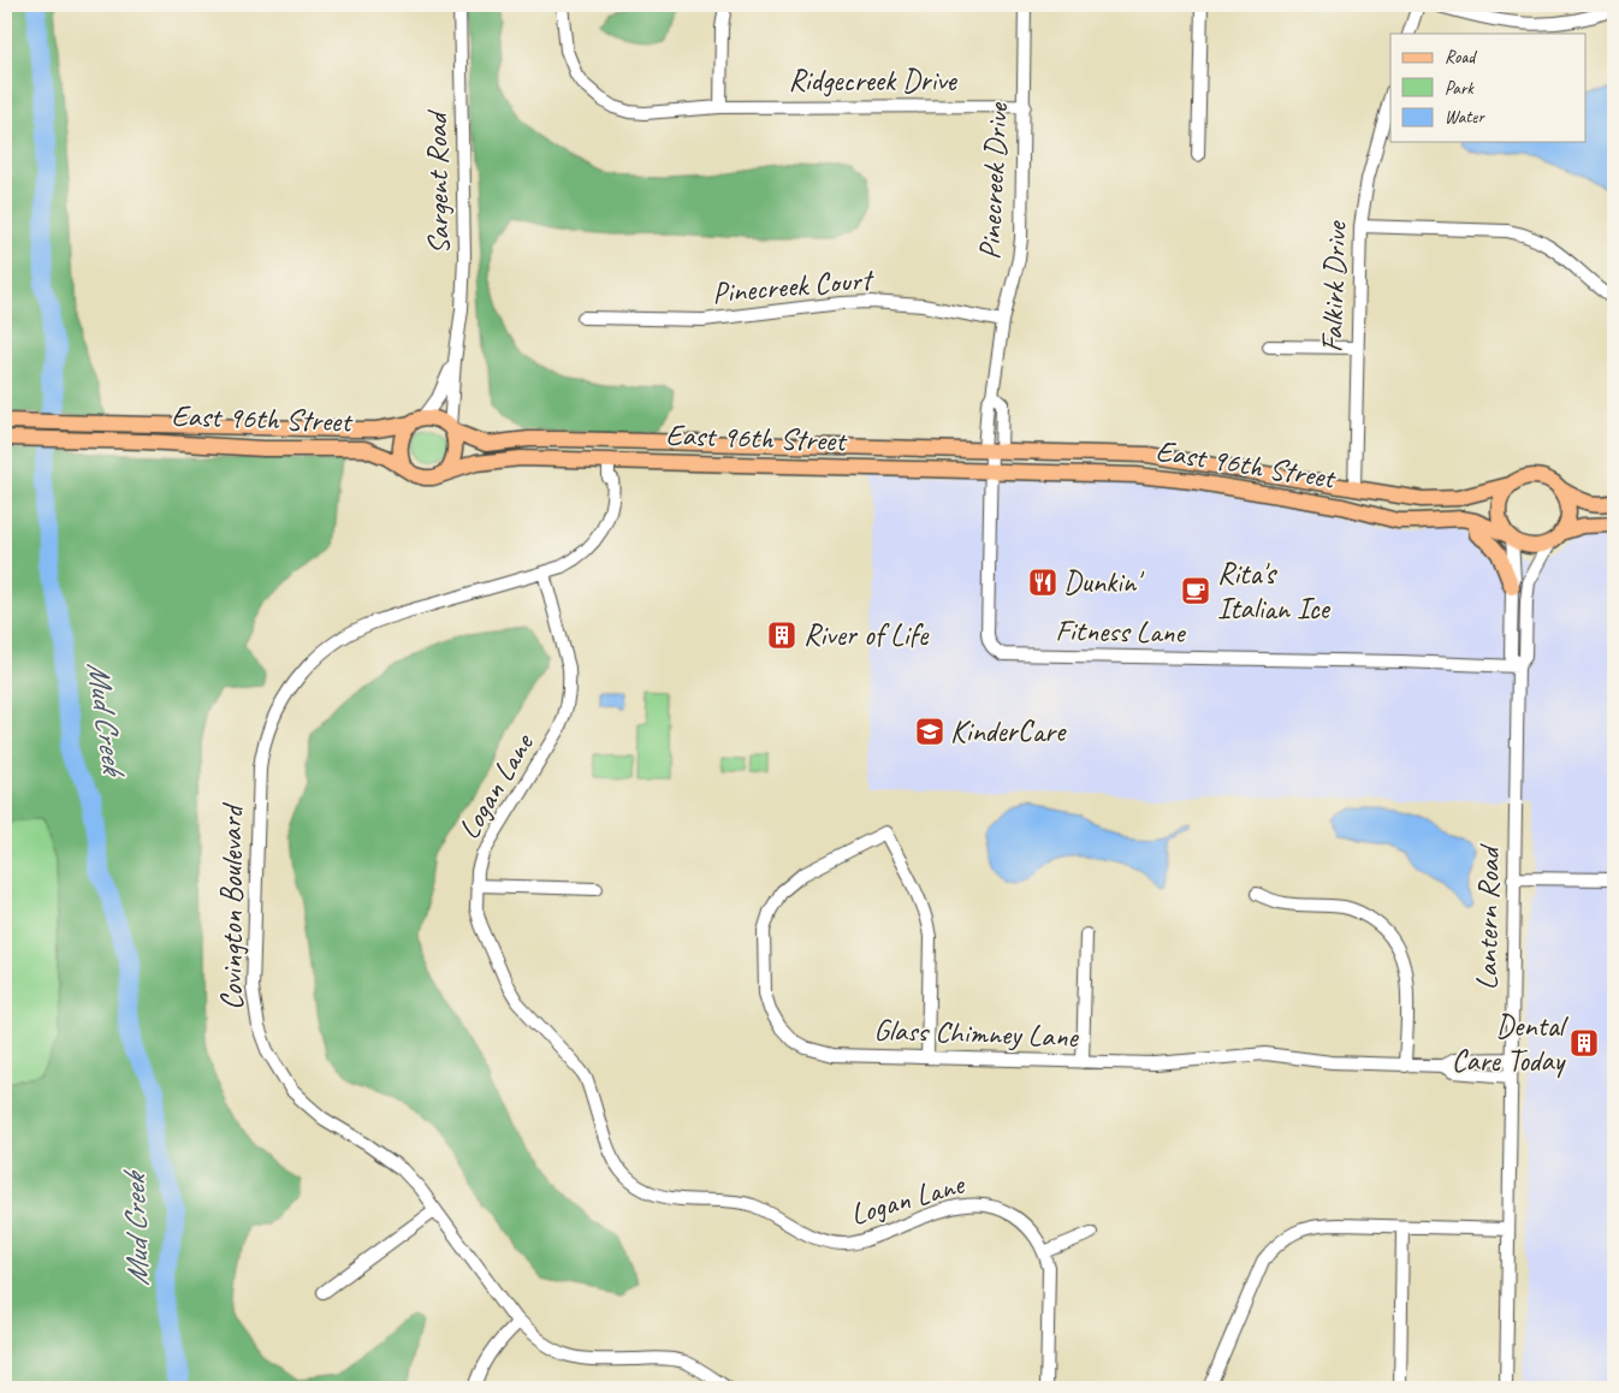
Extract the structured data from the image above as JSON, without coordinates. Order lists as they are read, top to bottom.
{
  "streets": {
    "main road": ["East 96th Street"],
    "street": [
      "Ridgecreek Drive",
      "Pinecreek Drive",
      "Sargent Road",
      "Pinecreek Court",
      "Falkirk Drive",
      "Fitness Lane",
      "Logan Lane",
      "Covington Boulevard",
      "Lantern Road",
      "Glass Chimney Lane"
    ]
  },
  "crossings": [
    ["Ridgecreek Drive", "Pinecreek Drive"],
    ["Pinecreek Drive", "Pinecreek Court"],
    ["Pinecreek Drive", "East 96th Street"],
    ["Pinecreek Drive", "Fitness Lane"],
    ["Sargent Road", "East 96th Street"],
    ["Falkirk Drive", "East 96th Street"],
    ["East 96th Street", "Fitness Lane"],
    ["East 96th Street", "Covington Boulevard"],
    ["East 96th Street", "Lantern Road"],
    ["Fitness Lane", "Lantern Road"],
    ["Logan Lane", "Covington Boulevard"],
    ["Lantern Road", "Glass Chimney Lane"]
  ],
  "water": ["Mud Creek"],
  "places": {
    "restaurant": ["Dunkin'"],
    "cafe": ["Rita's Italian Ice"],
    "building": ["River of Life", "Dental Care Today"],
    "school or university": ["KinderCare"]
  },
  "legend": ["Road", "Park", "Water"]
}
